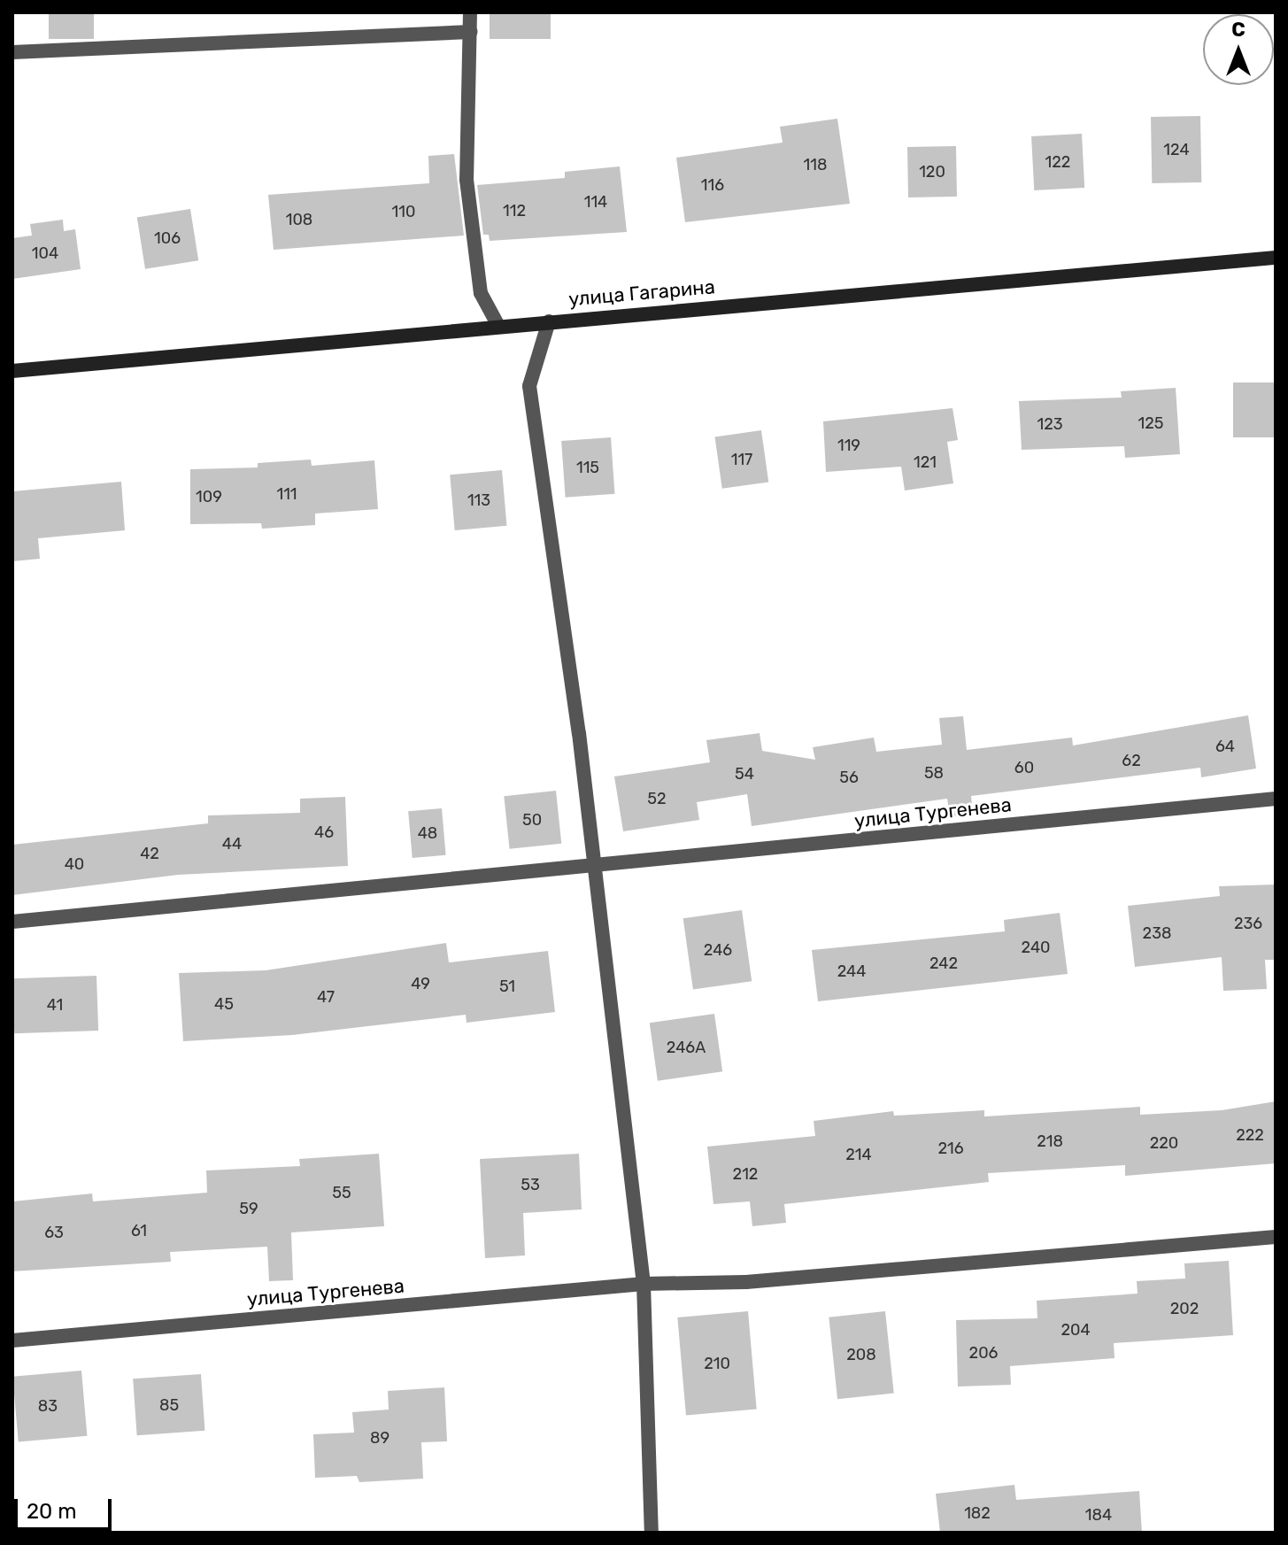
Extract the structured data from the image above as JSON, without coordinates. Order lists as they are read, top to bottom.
{
  "streets": {
    "main road": ["улица Гагарина"],
    "street": ["улица Тургенева"]
  },
  "house_numbers": [
    "124",
    "122",
    "118",
    "120",
    "116",
    "114",
    "112",
    "110",
    "108",
    "106",
    "104",
    "125",
    "123",
    "119",
    "117",
    "121",
    "115",
    "111",
    "109",
    "113",
    "64",
    "62",
    "60",
    "58",
    "54",
    "56",
    "52",
    "50",
    "46",
    "48",
    "44",
    "42",
    "40",
    "236",
    "238",
    "240",
    "246",
    "242",
    "244",
    "49",
    "51",
    "47",
    "45",
    "41",
    "246А",
    "222",
    "218",
    "220",
    "216",
    "214",
    "212",
    "53",
    "55",
    "59",
    "61",
    "63",
    "202",
    "204",
    "206",
    "208",
    "210",
    "85",
    "83",
    "89",
    "182",
    "184"
  ],
  "scale_bar": "20 m",
  "north": "top"
}
